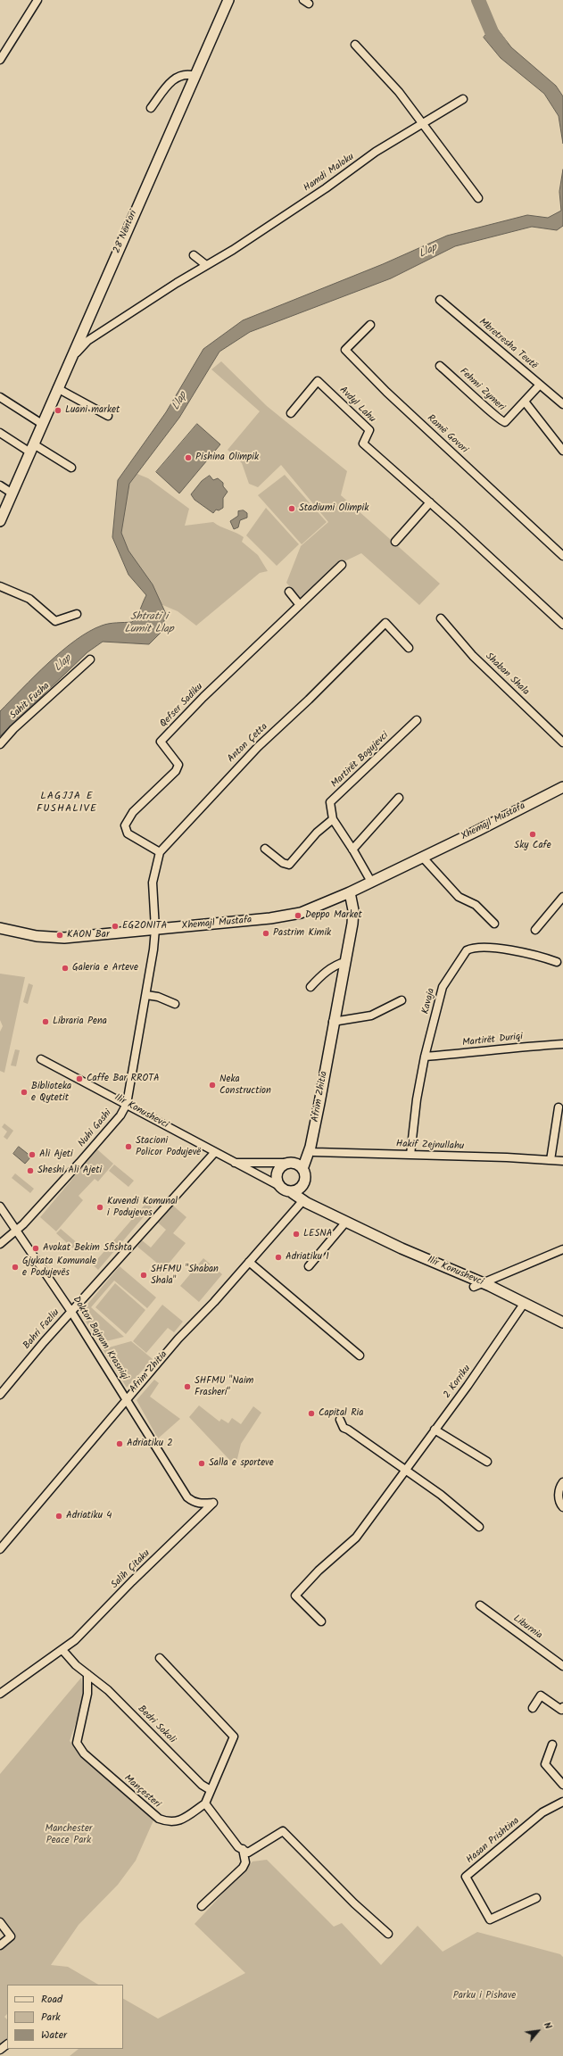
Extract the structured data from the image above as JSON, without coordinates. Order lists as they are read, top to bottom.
{
  "streets": {
    "main road": [
      "28 Nëntori",
      "Xhemajl Mustafa",
      "Afrim Zhitia",
      "Ilir Konushevci"
    ],
    "street": [
      "Hamdi Maloku",
      "Mbretresha Teutë",
      "Fehmi Zymeri",
      "Avdyl Lahu",
      "Ramë Govori",
      "Shaban Shala",
      "Sahit Fusha",
      "Qefser Sadiku",
      "Anton Çetta",
      "Martirët Bogujevci",
      "Kavaja",
      "Martirët Duriqi",
      "Nuhi Gashi",
      "Hakif Zejnullahu",
      "Bahri Fazliu",
      "Doktor Bajram Krasniqi",
      "2 Korriku",
      "Salih Çitaku",
      "Liburnia",
      "Bedri Sokoli",
      "Mançesteri",
      "Hasan Prishtina"
    ]
  },
  "crossings": [
    ["Hamdi Maloku", "28 Nëntori"],
    ["Mbretresha Teutë", "Fehmi Zymeri"],
    ["Qefser Sadiku", "Anton Çetta"],
    ["Anton Çetta", "Xhemajl Mustafa"],
    ["Anton Çetta", "Nuhi Gashi"],
    ["Martirët Bogujevci", "Xhemajl Mustafa"],
    ["Xhemajl Mustafa", "Afrim Zhitia"],
    ["Xhemajl Mustafa", "Nuhi Gashi"],
    ["Kavaja", "Martirët Duriqi"],
    ["Kavaja", "Hakif Zejnullahu"],
    ["Afrim Zhitia", "Ilir Konushevci"],
    ["Afrim Zhitia", "Hakif Zejnullahu"],
    ["Afrim Zhitia", "Doktor Bajram Krasniqi"],
    ["Ilir Konushevci", "Nuhi Gashi"],
    ["Ilir Konushevci", "Bahri Fazliu"],
    ["Ilir Konushevci", "2 Korriku"],
    ["Nuhi Gashi", "Doktor Bajram Krasniqi"],
    ["Bahri Fazliu", "Doktor Bajram Krasniqi"],
    ["Doktor Bajram Krasniqi", "Salih Çitaku"],
    ["Bedri Sokoli", "Mançesteri"]
  ],
  "districts": ["LAGJJA E FUSHALIVE"],
  "water": ["Llap", "Shtrati i Lumit Llap"],
  "parks": ["Manchester Peace Park", "Parku i Pishave"],
  "places": [
    "Luani market",
    "Pishina Olimpik",
    "Stadiumi Olimpik",
    "Sky Cafe",
    "Deppo Market",
    "EGZONITA",
    "Pastrim Kimik",
    "KAON Bar",
    "Galeria e Arteve",
    "Libraria Pena",
    "Caffe Bar RROTA",
    "Neka Construction",
    "Biblioteka e Qytetit",
    "Stacioni Policor Podujevë",
    "Ali Ajeti",
    "Sheshi Ali Ajeti",
    "Kuvendi Komunal i Podujeves",
    "LESNA",
    "Avokat Bekim Sfishta",
    "Adriatiku 1",
    "Gjykata Komunale e Podujevës",
    "SHFMU \"Shaban Shala\"",
    "SHFMU \"Naim Frasheri\"",
    "Capital Ria",
    "Adriatiku 2",
    "Salla e sporteve",
    "Adriatiku 4"
  ],
  "legend": ["Road", "Park", "Water"],
  "north": "top right"
}
